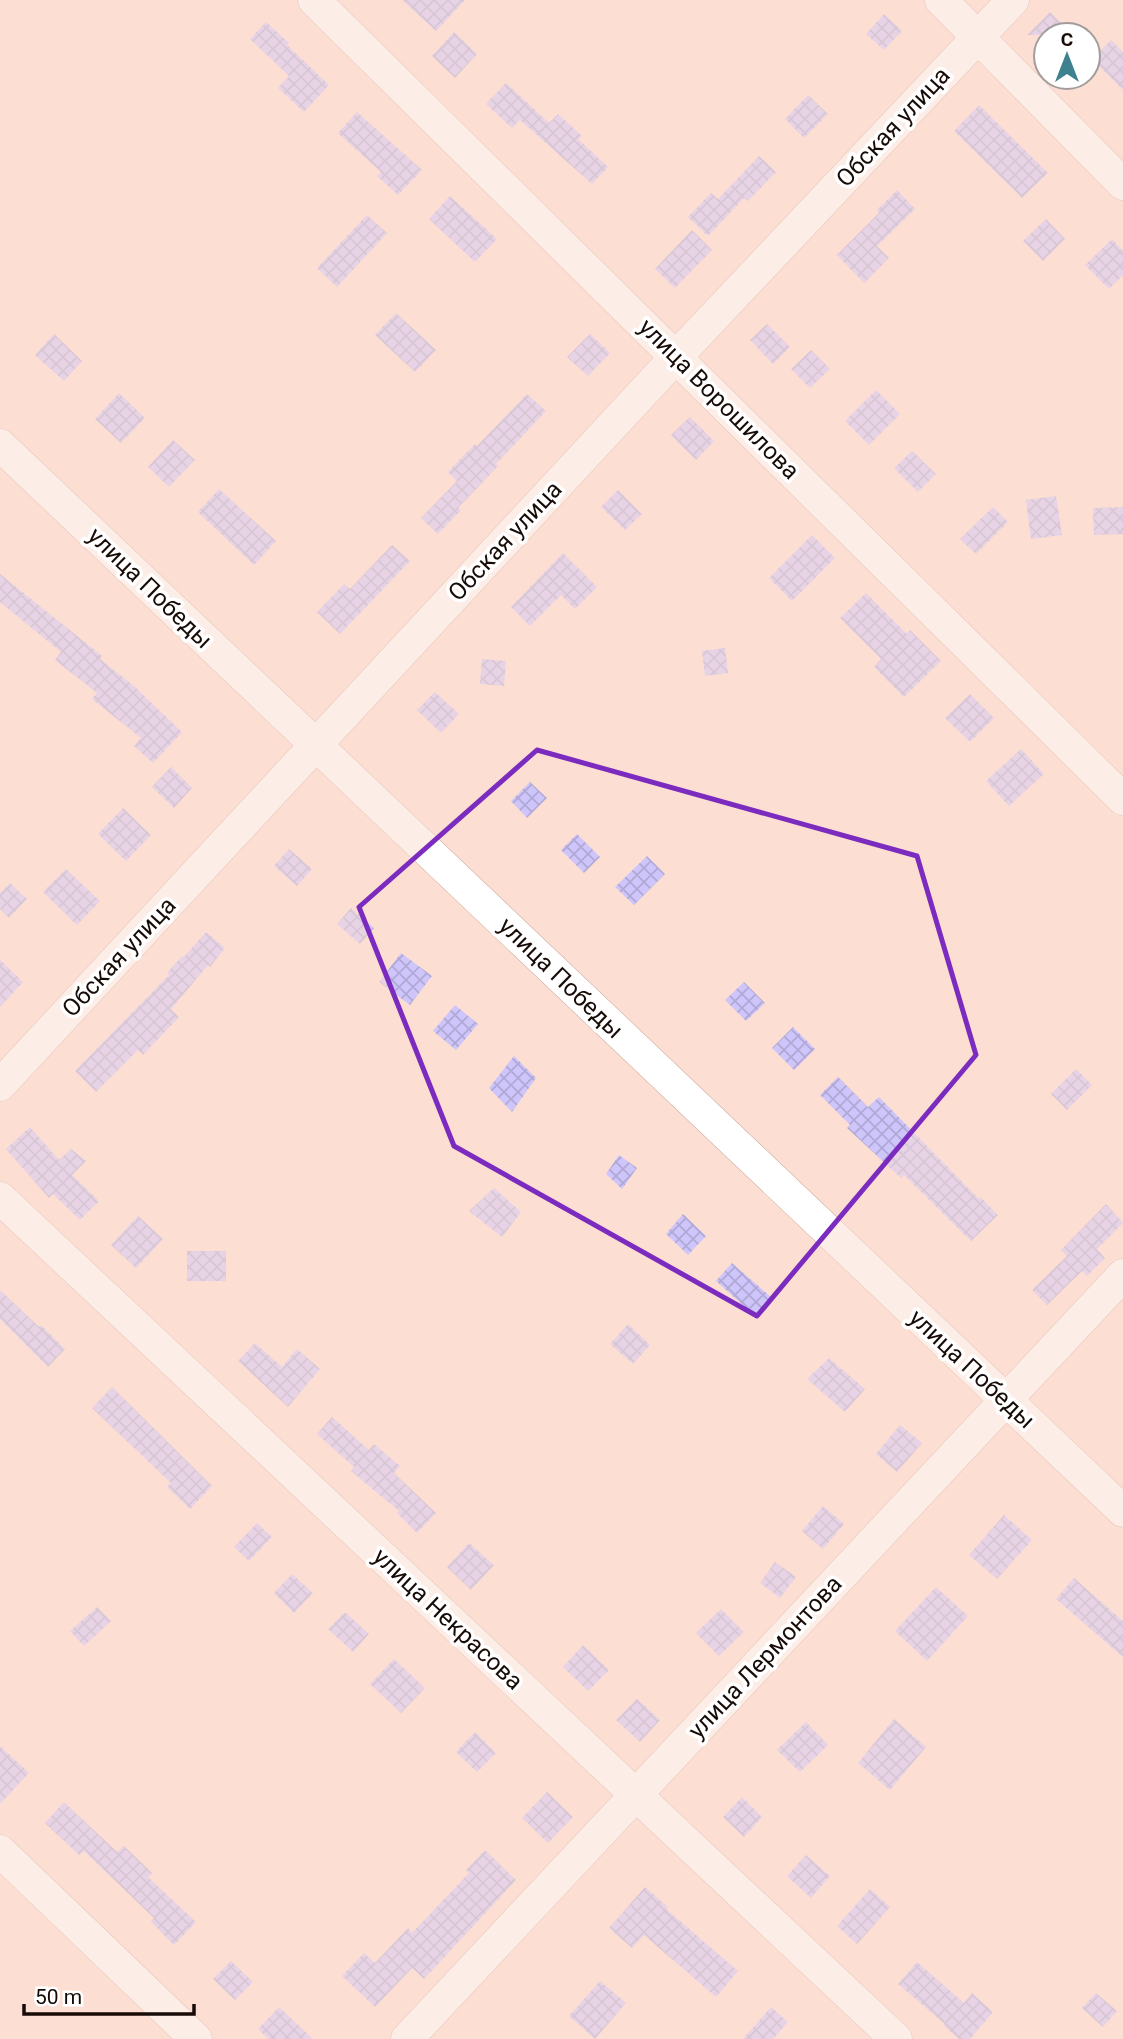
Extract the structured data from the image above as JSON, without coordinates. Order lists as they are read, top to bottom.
{
  "streets": {
    "street": [
      "Обская улица",
      "улица Ворошилова",
      "улица Победы",
      "улица Некрасова",
      "улица Лермонтова"
    ]
  },
  "crossings": [
    ["Обская улица", "улица Ворошилова"],
    ["Обская улица", "улица Победы"],
    ["улица Победы", "улица Лермонтова"],
    ["улица Некрасова", "улица Лермонтова"]
  ],
  "scale_bar": "50 m",
  "north": "top"
}
